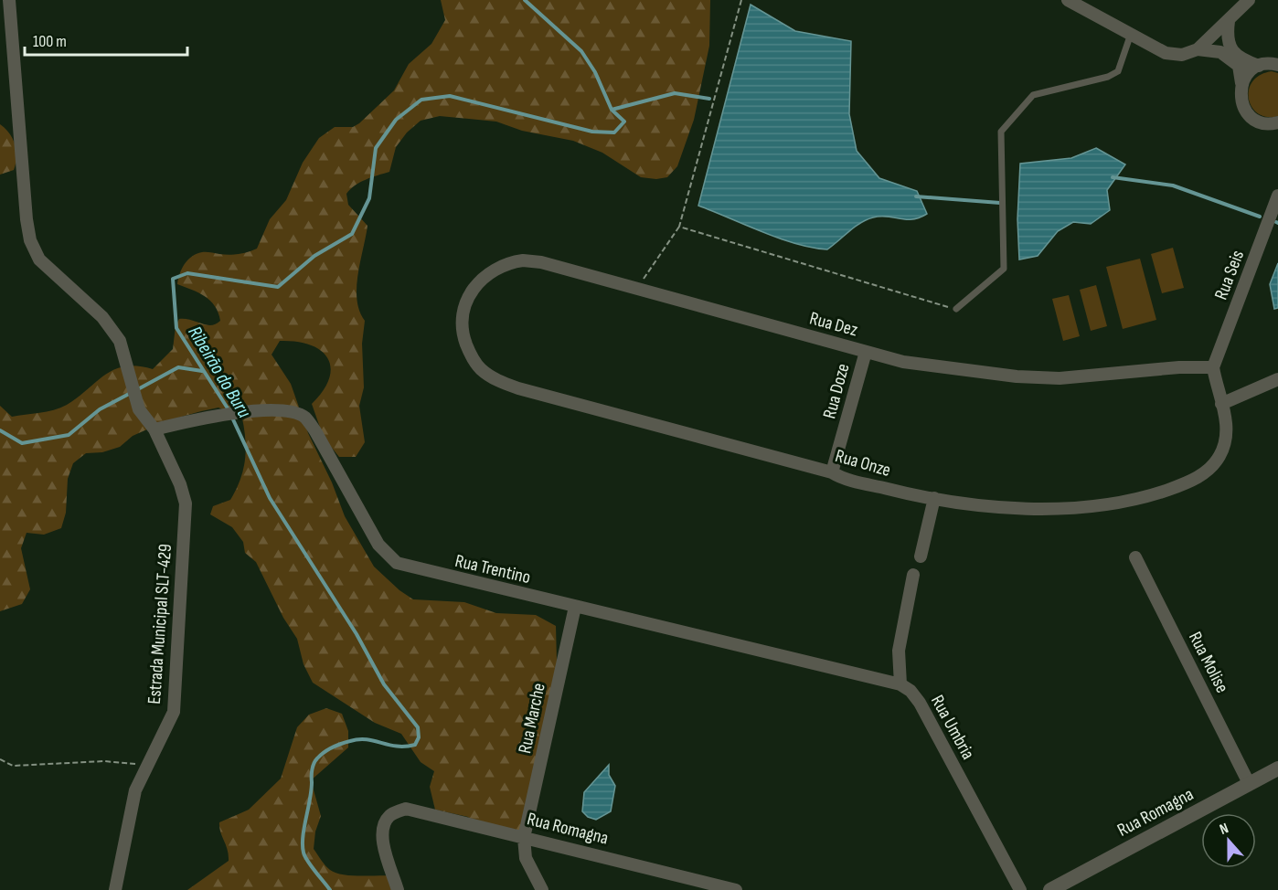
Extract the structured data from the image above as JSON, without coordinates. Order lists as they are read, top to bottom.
{
  "streets": {
    "street": [
      "Rua Seis",
      "Rua Dez",
      "Rua Doze",
      "Rua Onze",
      "Rua Trentino",
      "Estrada Municipal SLT-429",
      "Rua Molise",
      "Rua Marche",
      "Rua Umbria",
      "Rua Romagna"
    ]
  },
  "crossings": [
    ["Rua Seis", "Rua Dez"],
    ["Rua Seis", "Rua Onze"],
    ["Rua Dez", "Rua Doze"],
    ["Rua Dez", "Rua Onze"],
    ["Rua Doze", "Rua Onze"],
    ["Rua Trentino", "Estrada Municipal SLT-429"],
    ["Rua Trentino", "Rua Marche"],
    ["Rua Trentino", "Rua Umbria"],
    ["Rua Molise", "Rua Romagna"],
    ["Rua Marche", "Rua Romagna"]
  ],
  "water": ["Ribeirão do Buru"],
  "scale_bar": "100 m",
  "north": "top"
}
